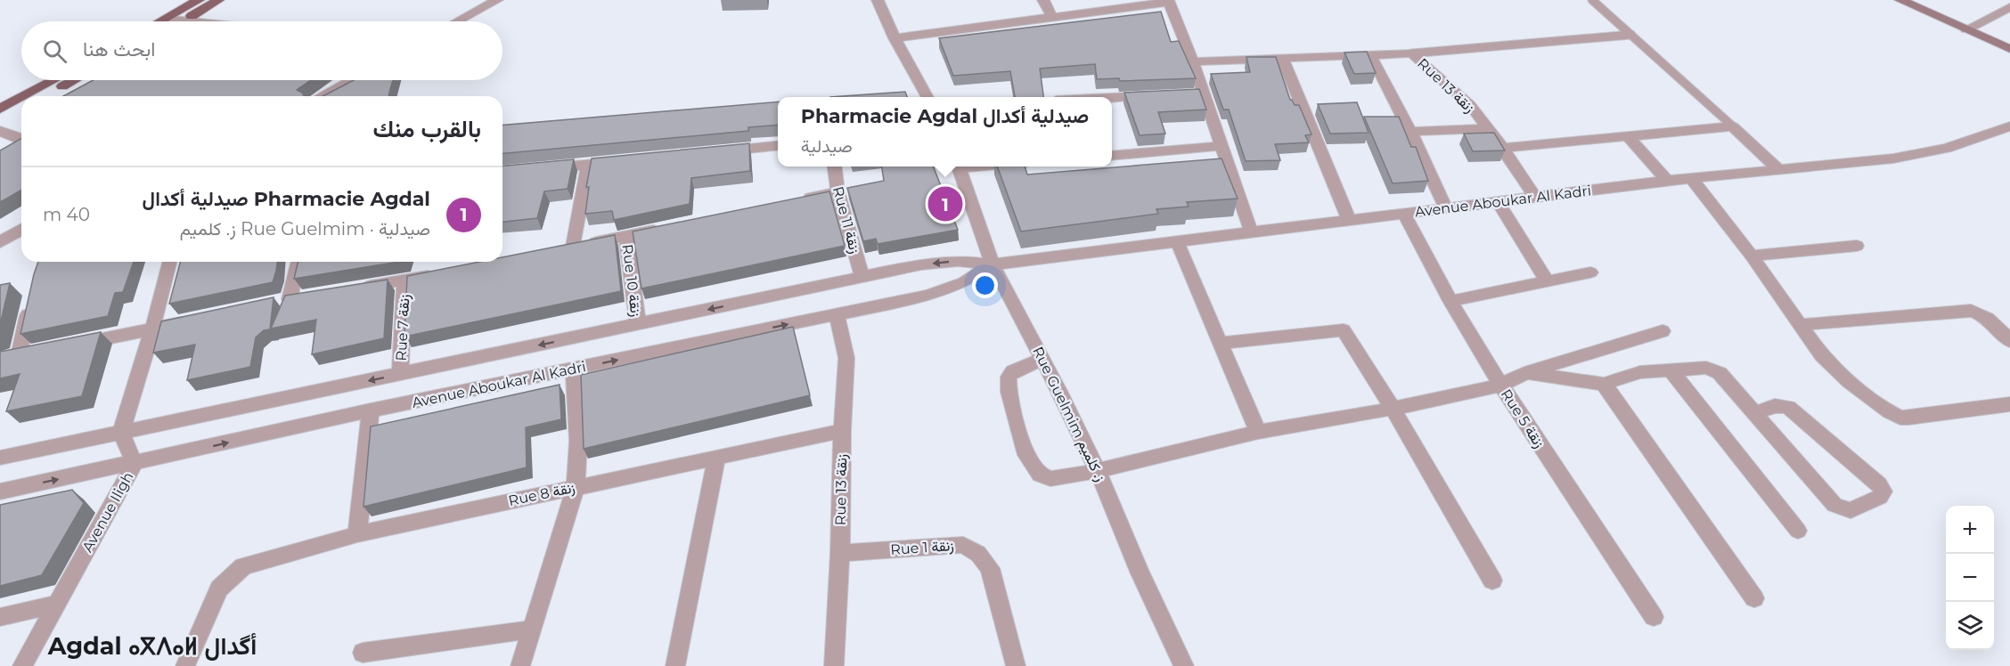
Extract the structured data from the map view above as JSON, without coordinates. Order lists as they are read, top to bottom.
{
  "streets": {
    "street": [
      "Rue 13 زنقة",
      "Avenue Aboukar Al Kadri",
      "Rue 11 زنقة",
      "Rue 10 زنقة",
      "Rue 7 زنقة",
      "Rue Guelmim ز. كلميم",
      "Rue 5 زنقة",
      "Rue 8 زنقة",
      "Avenue Iligh",
      "Rue 1 زنقة"
    ]
  },
  "crossings": [
    ["Rue 13 زنقة", "Avenue Aboukar Al Kadri"],
    ["Rue 13 زنقة", "Rue 8 زنقة"],
    ["Rue 13 زنقة", "Rue 1 زنقة"],
    ["Avenue Aboukar Al Kadri", "Rue 11 زنقة"],
    ["Avenue Aboukar Al Kadri", "Rue 10 زنقة"],
    ["Avenue Aboukar Al Kadri", "Rue 7 زنقة"],
    ["Avenue Aboukar Al Kadri", "Rue Guelmim ز. كلميم"],
    ["Avenue Aboukar Al Kadri", "Rue 5 زنقة"],
    ["Avenue Aboukar Al Kadri", "Avenue Iligh"]
  ],
  "districts": ["Agdal ⴰⴳⴷⴰⵍ أگدال"],
  "page": {
    "search": "ابحث هنا",
    "heading": "بالقرب منك",
    "popup": ["Pharmacie Agdal صيدلية أكدال", "صيدلية"],
    "list": [
      {
        "mark": "1",
        "name": "Pharmacie Agdal صيدلية أكدال",
        "note": "صيدلية · Rue Guelmim ز. كلميم",
        "value": "40 m"
      }
    ],
    "pins": "1",
    "map_buttons": ["+", "−"]
  }
}
